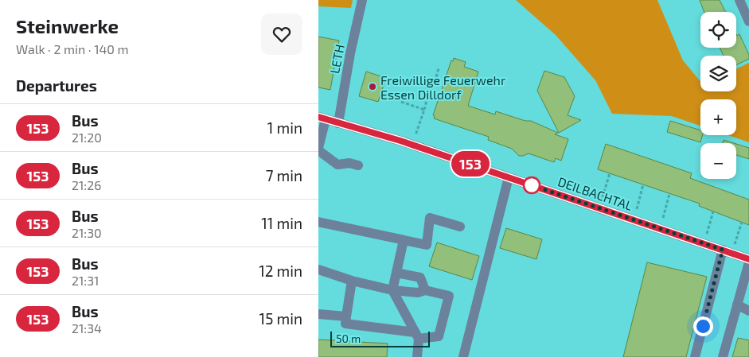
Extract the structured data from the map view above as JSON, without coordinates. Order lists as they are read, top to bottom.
{
  "streets": {
    "street": ["LETH", "DEILBACHTAL"]
  },
  "crossings": [
    ["LETH", "DEILBACHTAL"]
  ],
  "places": ["Freiwillige Feuerwehr Essen Dilldorf"],
  "lines": ["bus line 153"],
  "scale_bar": "50 m",
  "page": {
    "heading": [
      ["Steinwerke", "Walk · 2 min · 140 m"],
      "Departures"
    ],
    "on_map": "153",
    "map_buttons": ["+", "−"],
    "list": [
      {
        "mark": "153",
        "name": "Bus",
        "note": "21:20",
        "value": "1 min"
      },
      {
        "mark": "153",
        "name": "Bus",
        "note": "21:26",
        "value": "7 min"
      },
      {
        "mark": "153",
        "name": "Bus",
        "note": "21:30",
        "value": "11 min"
      },
      {
        "mark": "153",
        "name": "Bus",
        "note": "21:31",
        "value": "12 min"
      },
      {
        "mark": "153",
        "name": "Bus",
        "note": "21:34",
        "value": "15 min"
      }
    ],
    "scale": "50 m"
  }
}
